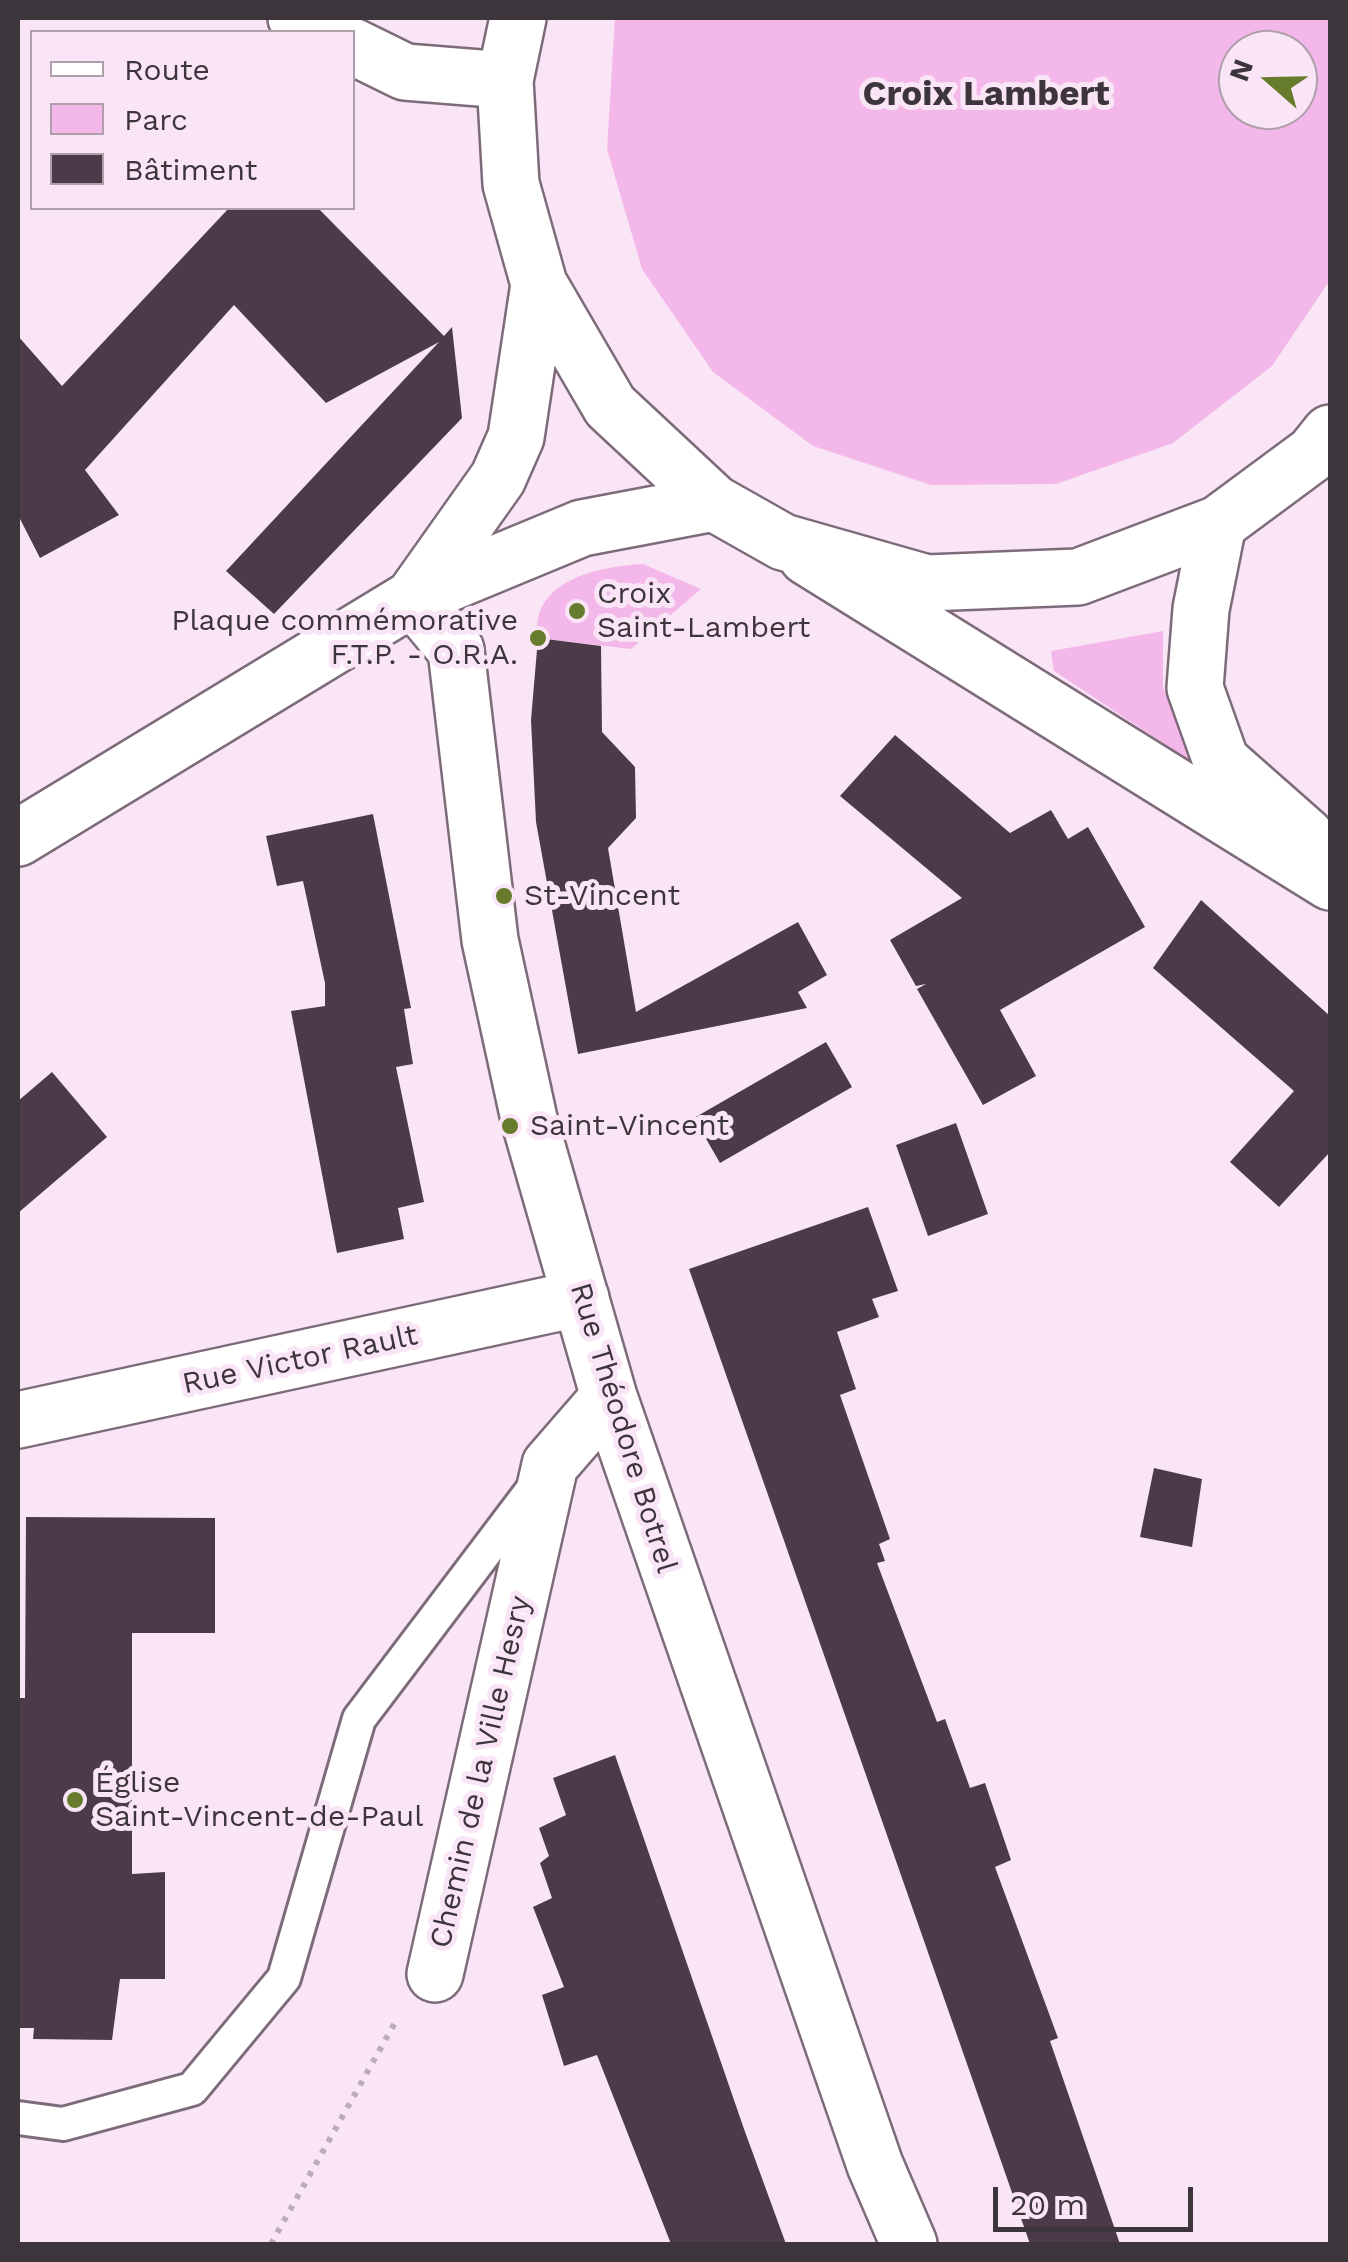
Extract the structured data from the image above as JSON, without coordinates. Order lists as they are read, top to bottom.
{
  "streets": {
    "street": ["Rue Victor Rault", "Rue Théodore Botrel", "Chemin de la Ville Hesry"]
  },
  "crossings": [
    ["Rue Victor Rault", "Rue Théodore Botrel"],
    ["Rue Théodore Botrel", "Chemin de la Ville Hesry"]
  ],
  "districts": ["Croix Lambert"],
  "places": [
    "Croix Saint-Lambert",
    "Plaque commémorative F.T.P. - O.R.A.",
    "St-Vincent",
    "Saint-Vincent",
    "Église Saint-Vincent-de-Paul"
  ],
  "legend": ["Route", "Parc", "Bâtiment"],
  "scale_bar": "20 m",
  "north": "left"
}
